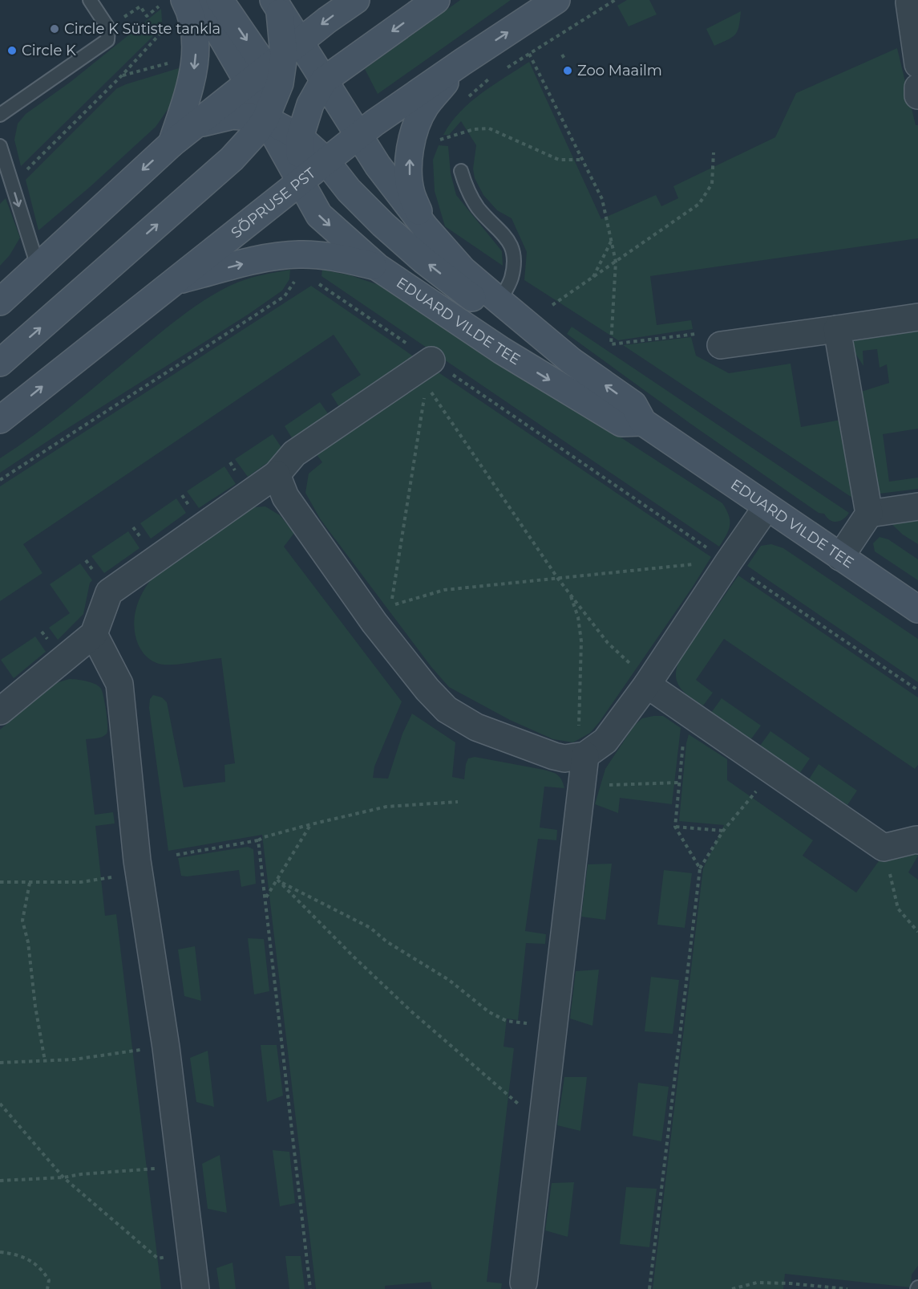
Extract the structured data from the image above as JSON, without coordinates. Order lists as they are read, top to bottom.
{
  "streets": {
    "main road": ["SÕPRUSE PST", "EDUARD VILDE TEE"]
  },
  "crossings": [
    ["SÕPRUSE PST", "EDUARD VILDE TEE"]
  ],
  "places": ["Circle K Sütiste tankla", "Circle K", "Zoo Maailm"]
}
